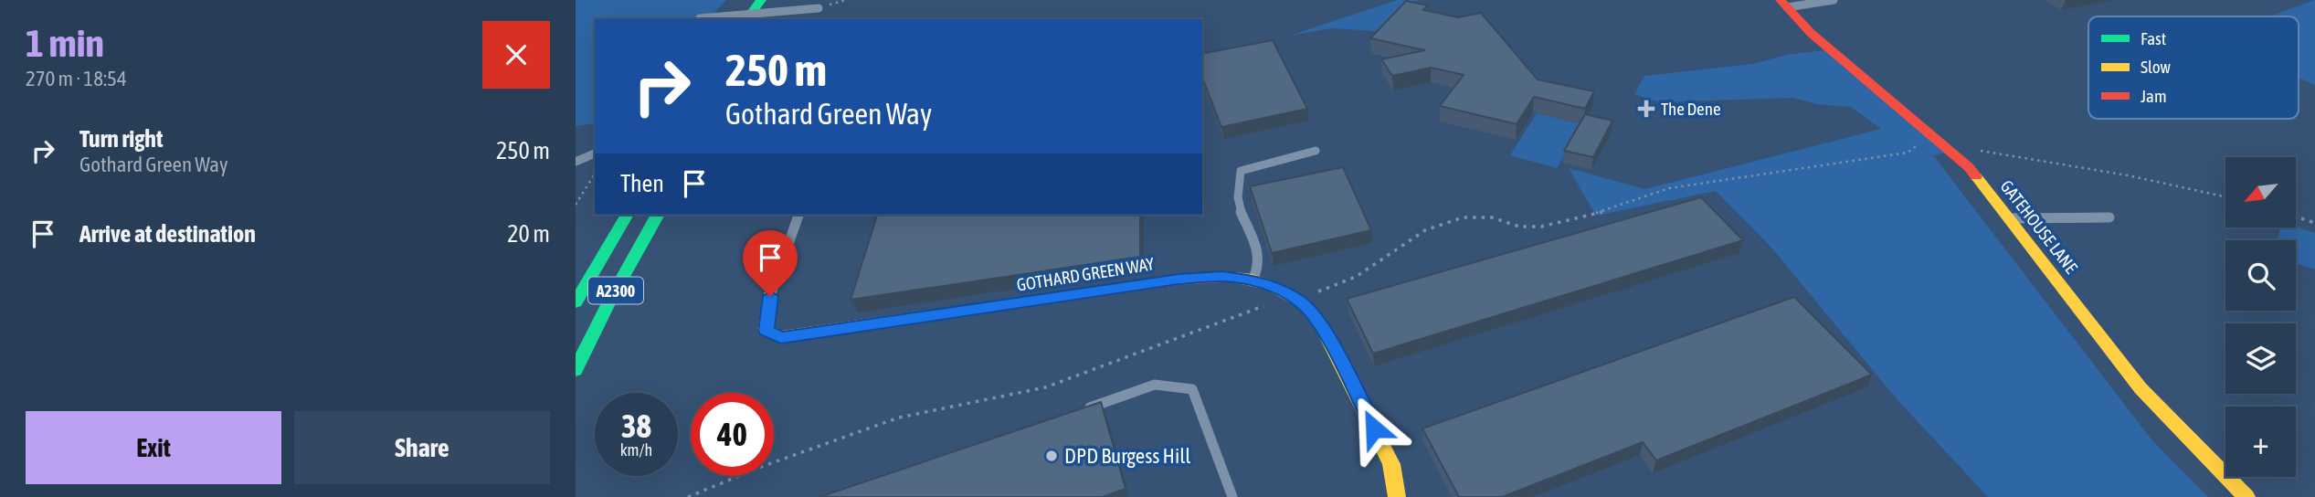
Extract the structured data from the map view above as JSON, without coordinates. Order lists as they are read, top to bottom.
{
  "streets": {
    "street": ["GATEHOUSE LANE", "GOTHARD GREEN WAY", "A2300"]
  },
  "places": {
    "health": ["The Dene"],
    "other": ["DPD Burgess Hill"]
  },
  "legend": ["Fast", "Slow", "Jam"],
  "north": "bottom left",
  "page": {
    "heading": ["1 min", "270 m · 18:54"],
    "turn": ["250 m", "Gothard Green Way"],
    "list": [
      {
        "name": "Turn right",
        "note": "Gothard Green Way",
        "value": "250 m"
      },
      {
        "name": "Arrive at destination",
        "value": "20 m"
      }
    ],
    "then": "Then",
    "map_buttons": "+",
    "speed": "38 km/h",
    "limit": "40",
    "buttons": ["Exit", "Share"]
  }
}
